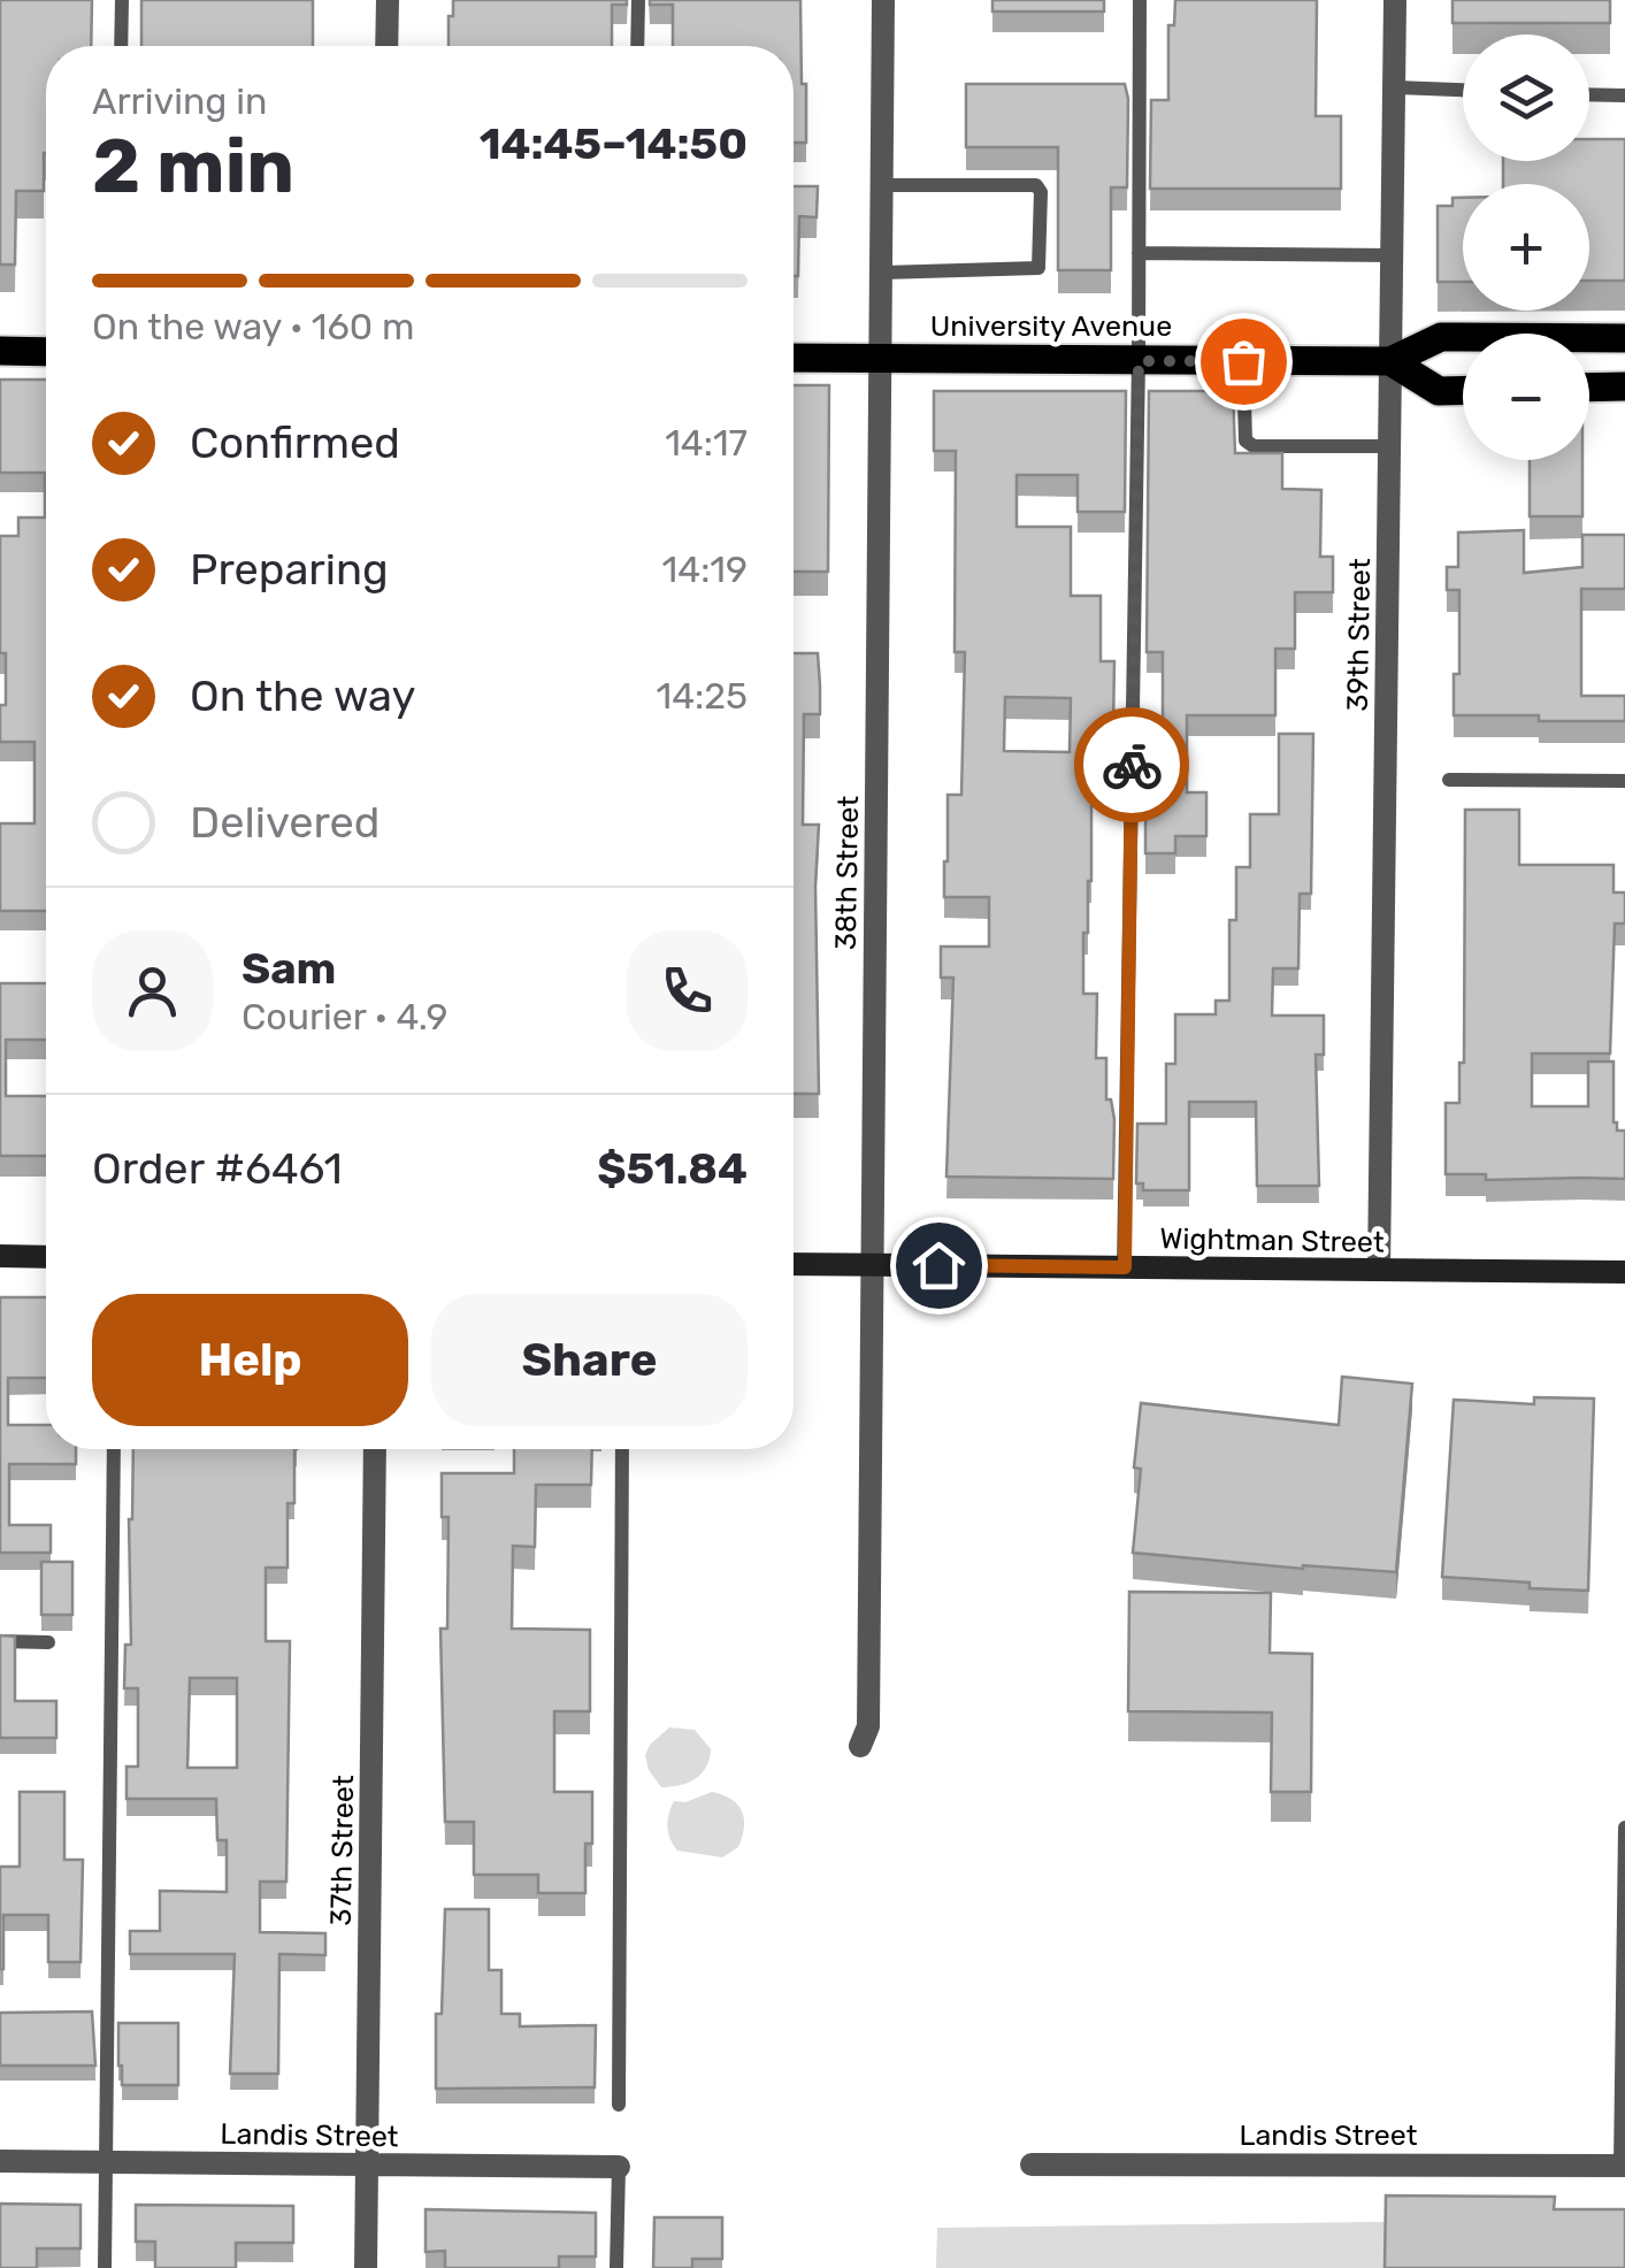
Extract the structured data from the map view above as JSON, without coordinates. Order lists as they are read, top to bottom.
{
  "streets": {
    "main road": ["University Avenue", "Wightman Street"],
    "street": [
      "39th Street",
      "38th Street",
      "37th Street",
      "Landis Street"
    ]
  },
  "crossings": [
    ["University Avenue", "39th Street"],
    ["University Avenue", "38th Street"],
    ["39th Street", "Wightman Street"],
    ["38th Street", "Wightman Street"],
    ["37th Street", "Landis Street"]
  ],
  "page": {
    "map_buttons": ["+", "−"],
    "heading": ["2 min", "Arriving in", "14:45–14:50"],
    "panel": [
      "Sam",
      "Courier · 4.9",
      "Order #6461",
      "$51.84"
    ],
    "bar": "On the way · 160 m",
    "list": [
      ["Confirmed", "14:17"],
      ["Preparing", "14:19"],
      ["On the way", "14:25"],
      "Delivered"
    ],
    "buttons": ["Help", "Share"]
  }
}
